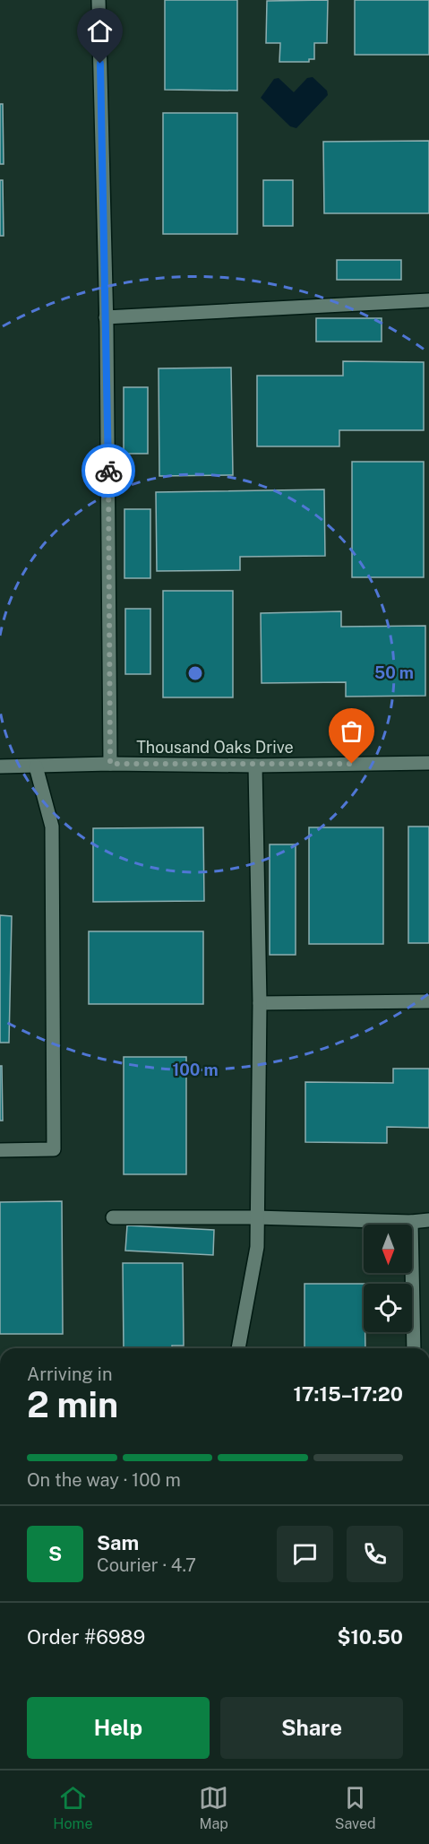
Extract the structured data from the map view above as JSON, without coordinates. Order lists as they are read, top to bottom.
{
  "streets": {
    "street": ["Thousand Oaks Drive"]
  },
  "north": "bottom",
  "page": {
    "heading": ["2 min", "Arriving in", "17:15–17:20"],
    "panel": [
      "Sam",
      "Courier · 4.7",
      "Order #6989",
      "$10.50"
    ],
    "bar": "On the way · 100 m",
    "round": "S",
    "buttons": ["Help", "Share"],
    "tabs": ["Home", "Map", "Saved"]
  },
  "rings": ["50 m", "100 m"]
}
